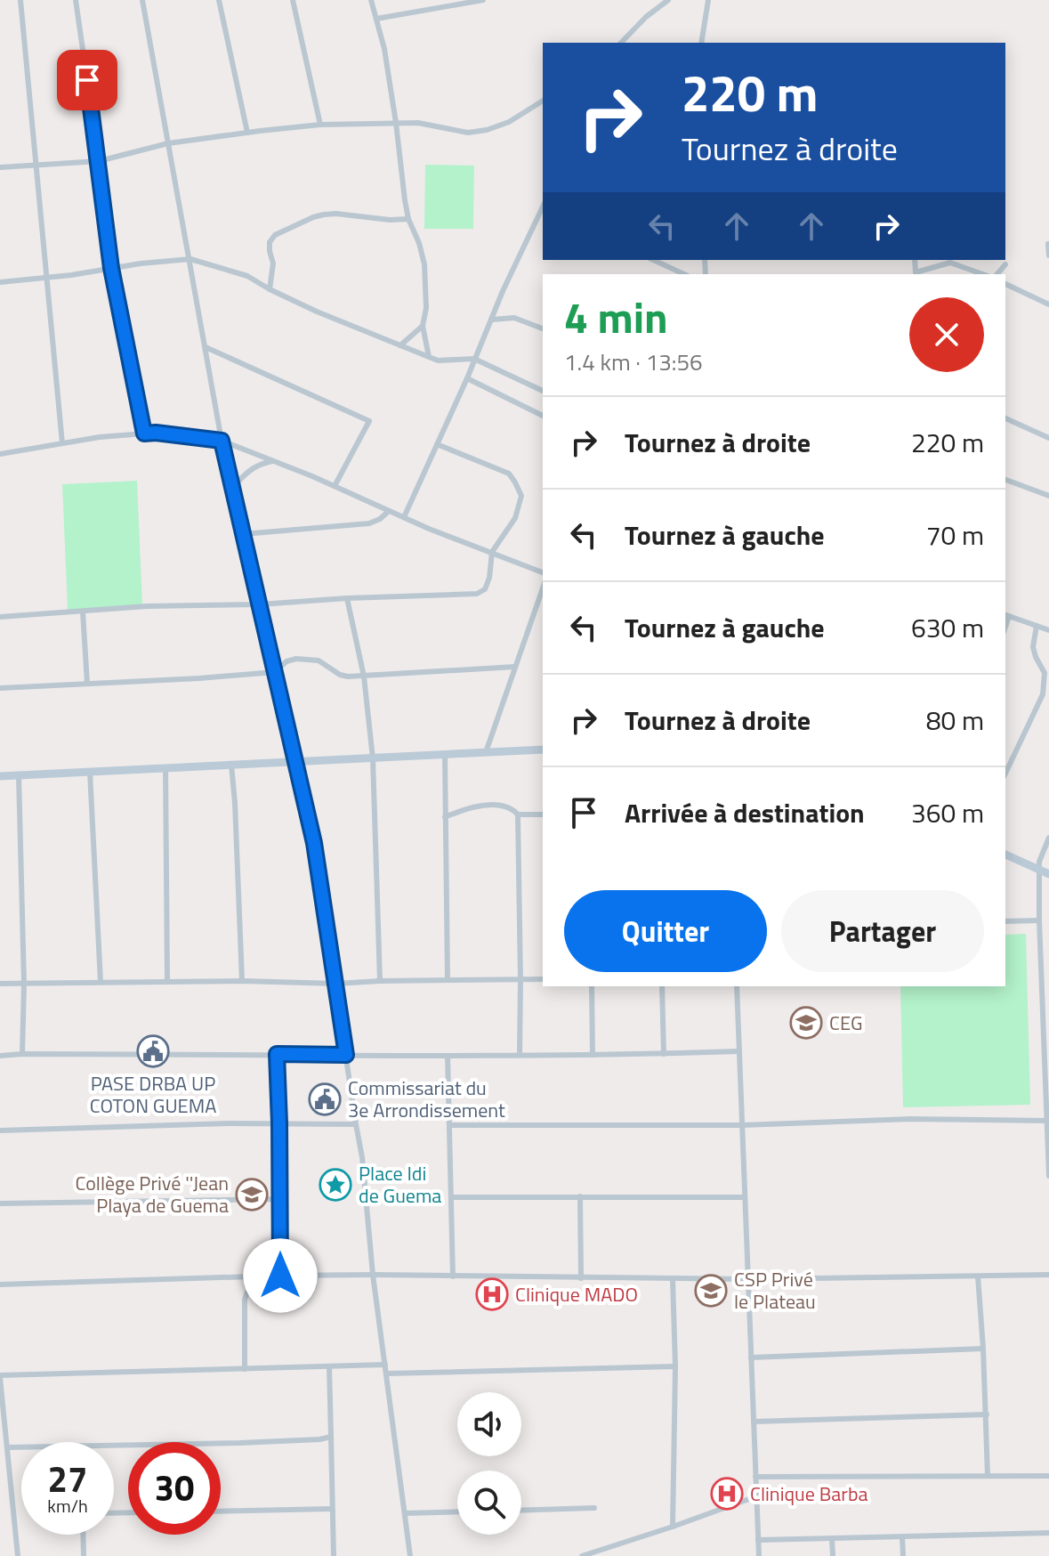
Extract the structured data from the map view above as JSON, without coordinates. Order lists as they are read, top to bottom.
{
  "places": {
    "school or university": ["CEG", "Collège Privé ''Jean Playa de Guema", "CSP Privé le Plateau"],
    "public building": ["PASE DRBA UP COTON GUEMA", "Commissariat du 3e Arrondissement"],
    "place": ["Place Idi de Guema"],
    "hospital": ["Clinique MADO", "Clinique Barba"]
  },
  "page": {
    "turn": ["220 m", "Tournez à droite"],
    "heading": ["4 min", "1.4 km · 13:56"],
    "list": [
      {
        "name": "Tournez à droite",
        "value": "220 m"
      },
      {
        "name": "Tournez à gauche",
        "value": "70 m"
      },
      {
        "name": "Tournez à gauche",
        "value": "630 m"
      },
      {
        "name": "Tournez à droite",
        "value": "80 m"
      },
      {
        "name": "Arrivée à destination",
        "value": "360 m"
      }
    ],
    "buttons": ["Quitter", "Partager"],
    "speed": "27 km/h",
    "limit": "30"
  }
}
